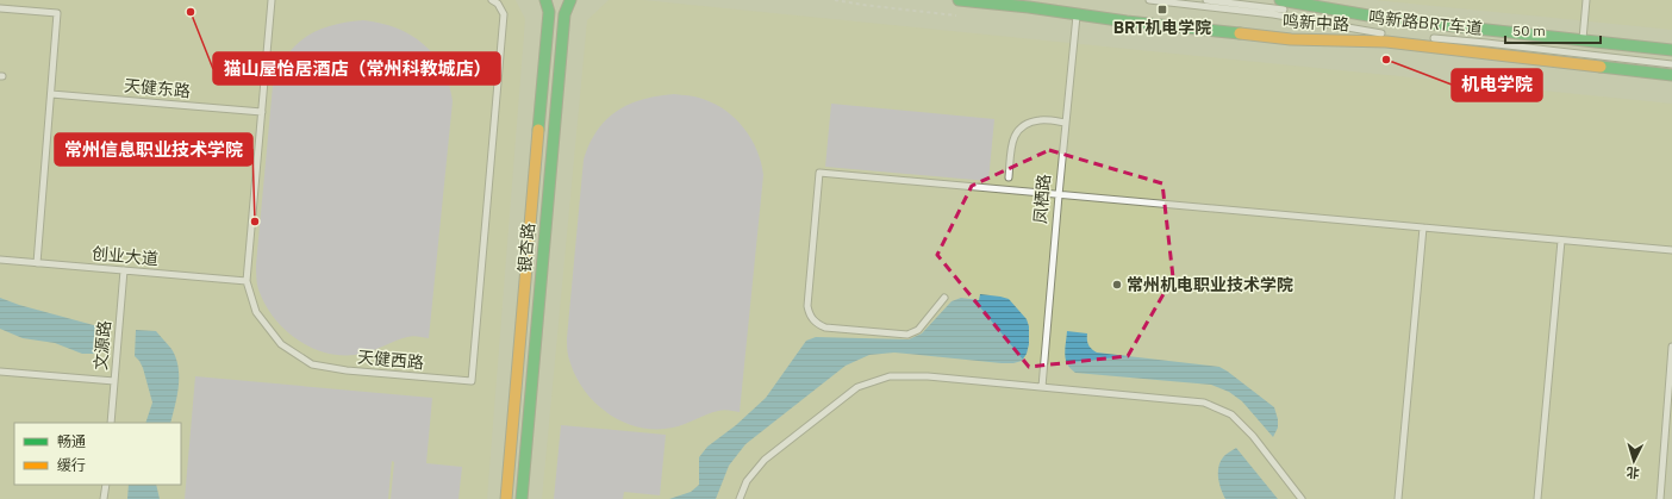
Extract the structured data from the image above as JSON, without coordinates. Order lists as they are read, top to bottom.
{
  "streets": {
    "main road": ["鸣新中路", "凤栖路", "银杏路"],
    "lane": [
      "鸣新路BRT车道",
      "天健东路",
      "创业大道",
      "文源路",
      "天健西路"
    ]
  },
  "crossings": [
    ["鸣新中路", "凤栖路"],
    ["天健东路", "天健西路"],
    ["创业大道", "文源路"],
    ["创业大道", "天健西路"]
  ],
  "places": {
    "transit": ["BRT机电学院"],
    "other": [
      "猫山屋怡居酒店（常州科教城店）",
      "机电学院",
      "常州信息职业技术学院",
      "常州机电职业技术学院"
    ]
  },
  "legend": ["畅通", "缓行"],
  "scale_bar": "50 m",
  "north": "bottom"
}
